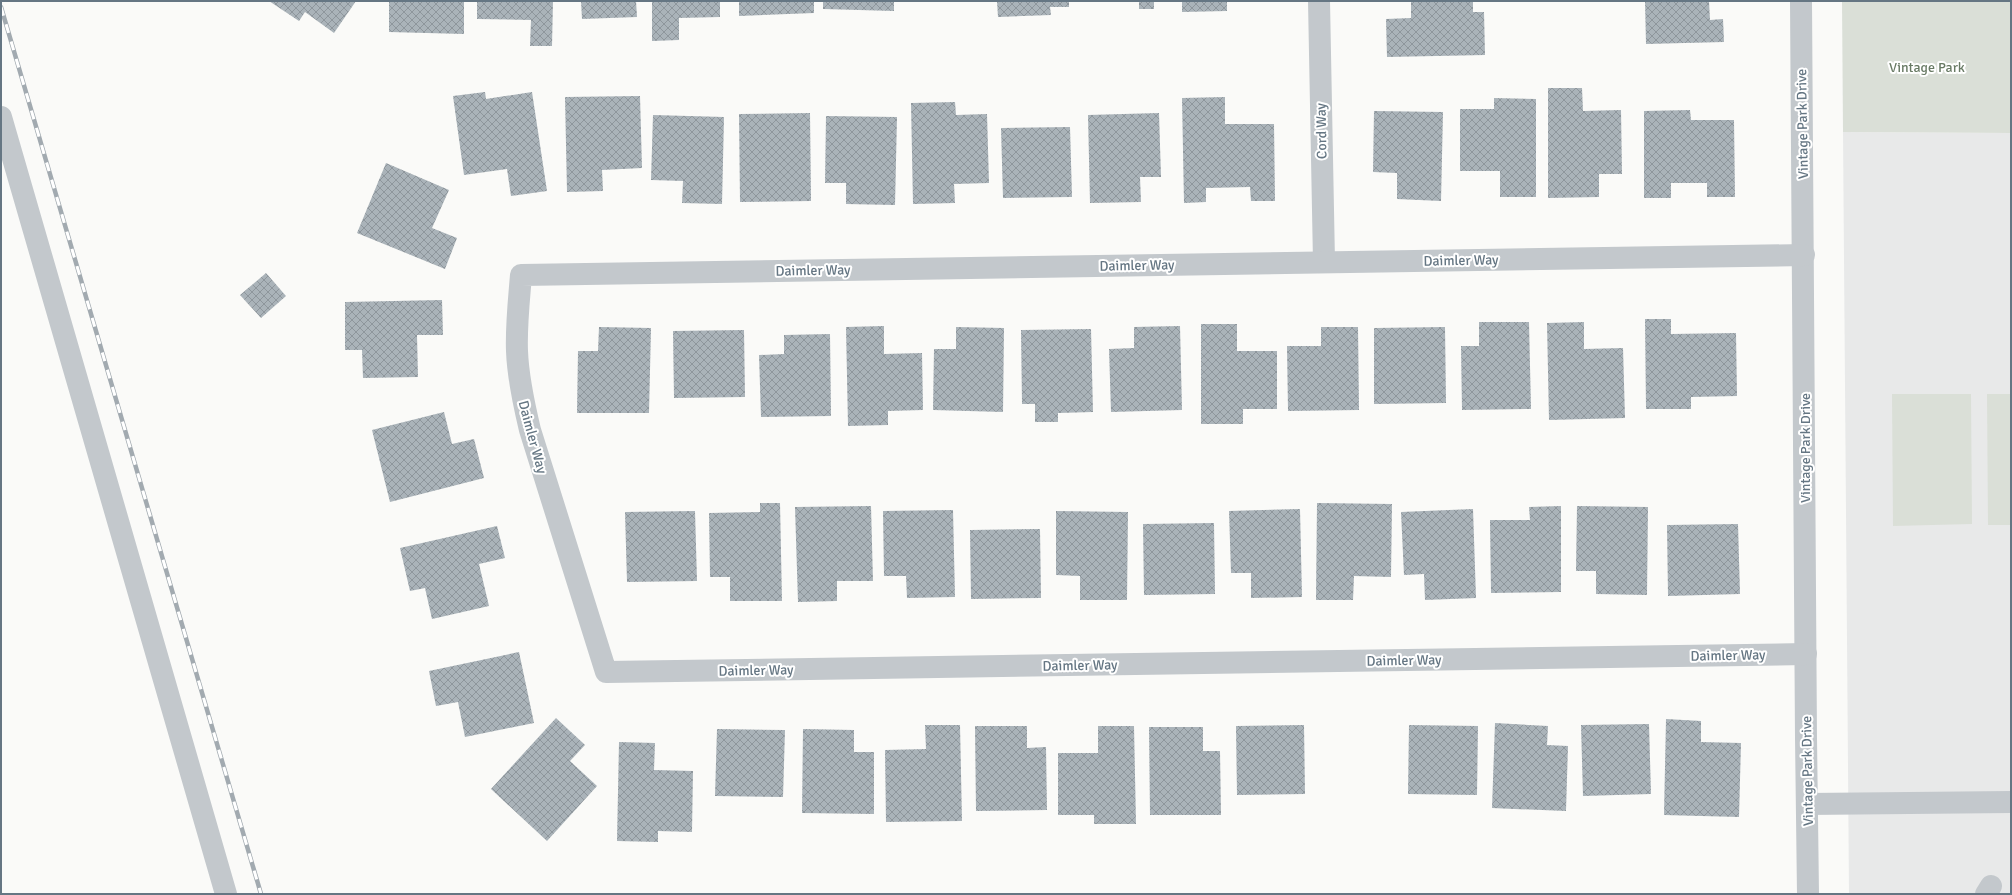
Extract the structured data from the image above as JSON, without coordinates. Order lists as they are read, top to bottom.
{
  "streets": {
    "street": ["Vintage Park Drive", "Cord Way", "Daimler Way"]
  },
  "crossings": [
    ["Vintage Park Drive", "Daimler Way"],
    ["Cord Way", "Daimler Way"]
  ],
  "parks": ["Vintage Park"]
}
